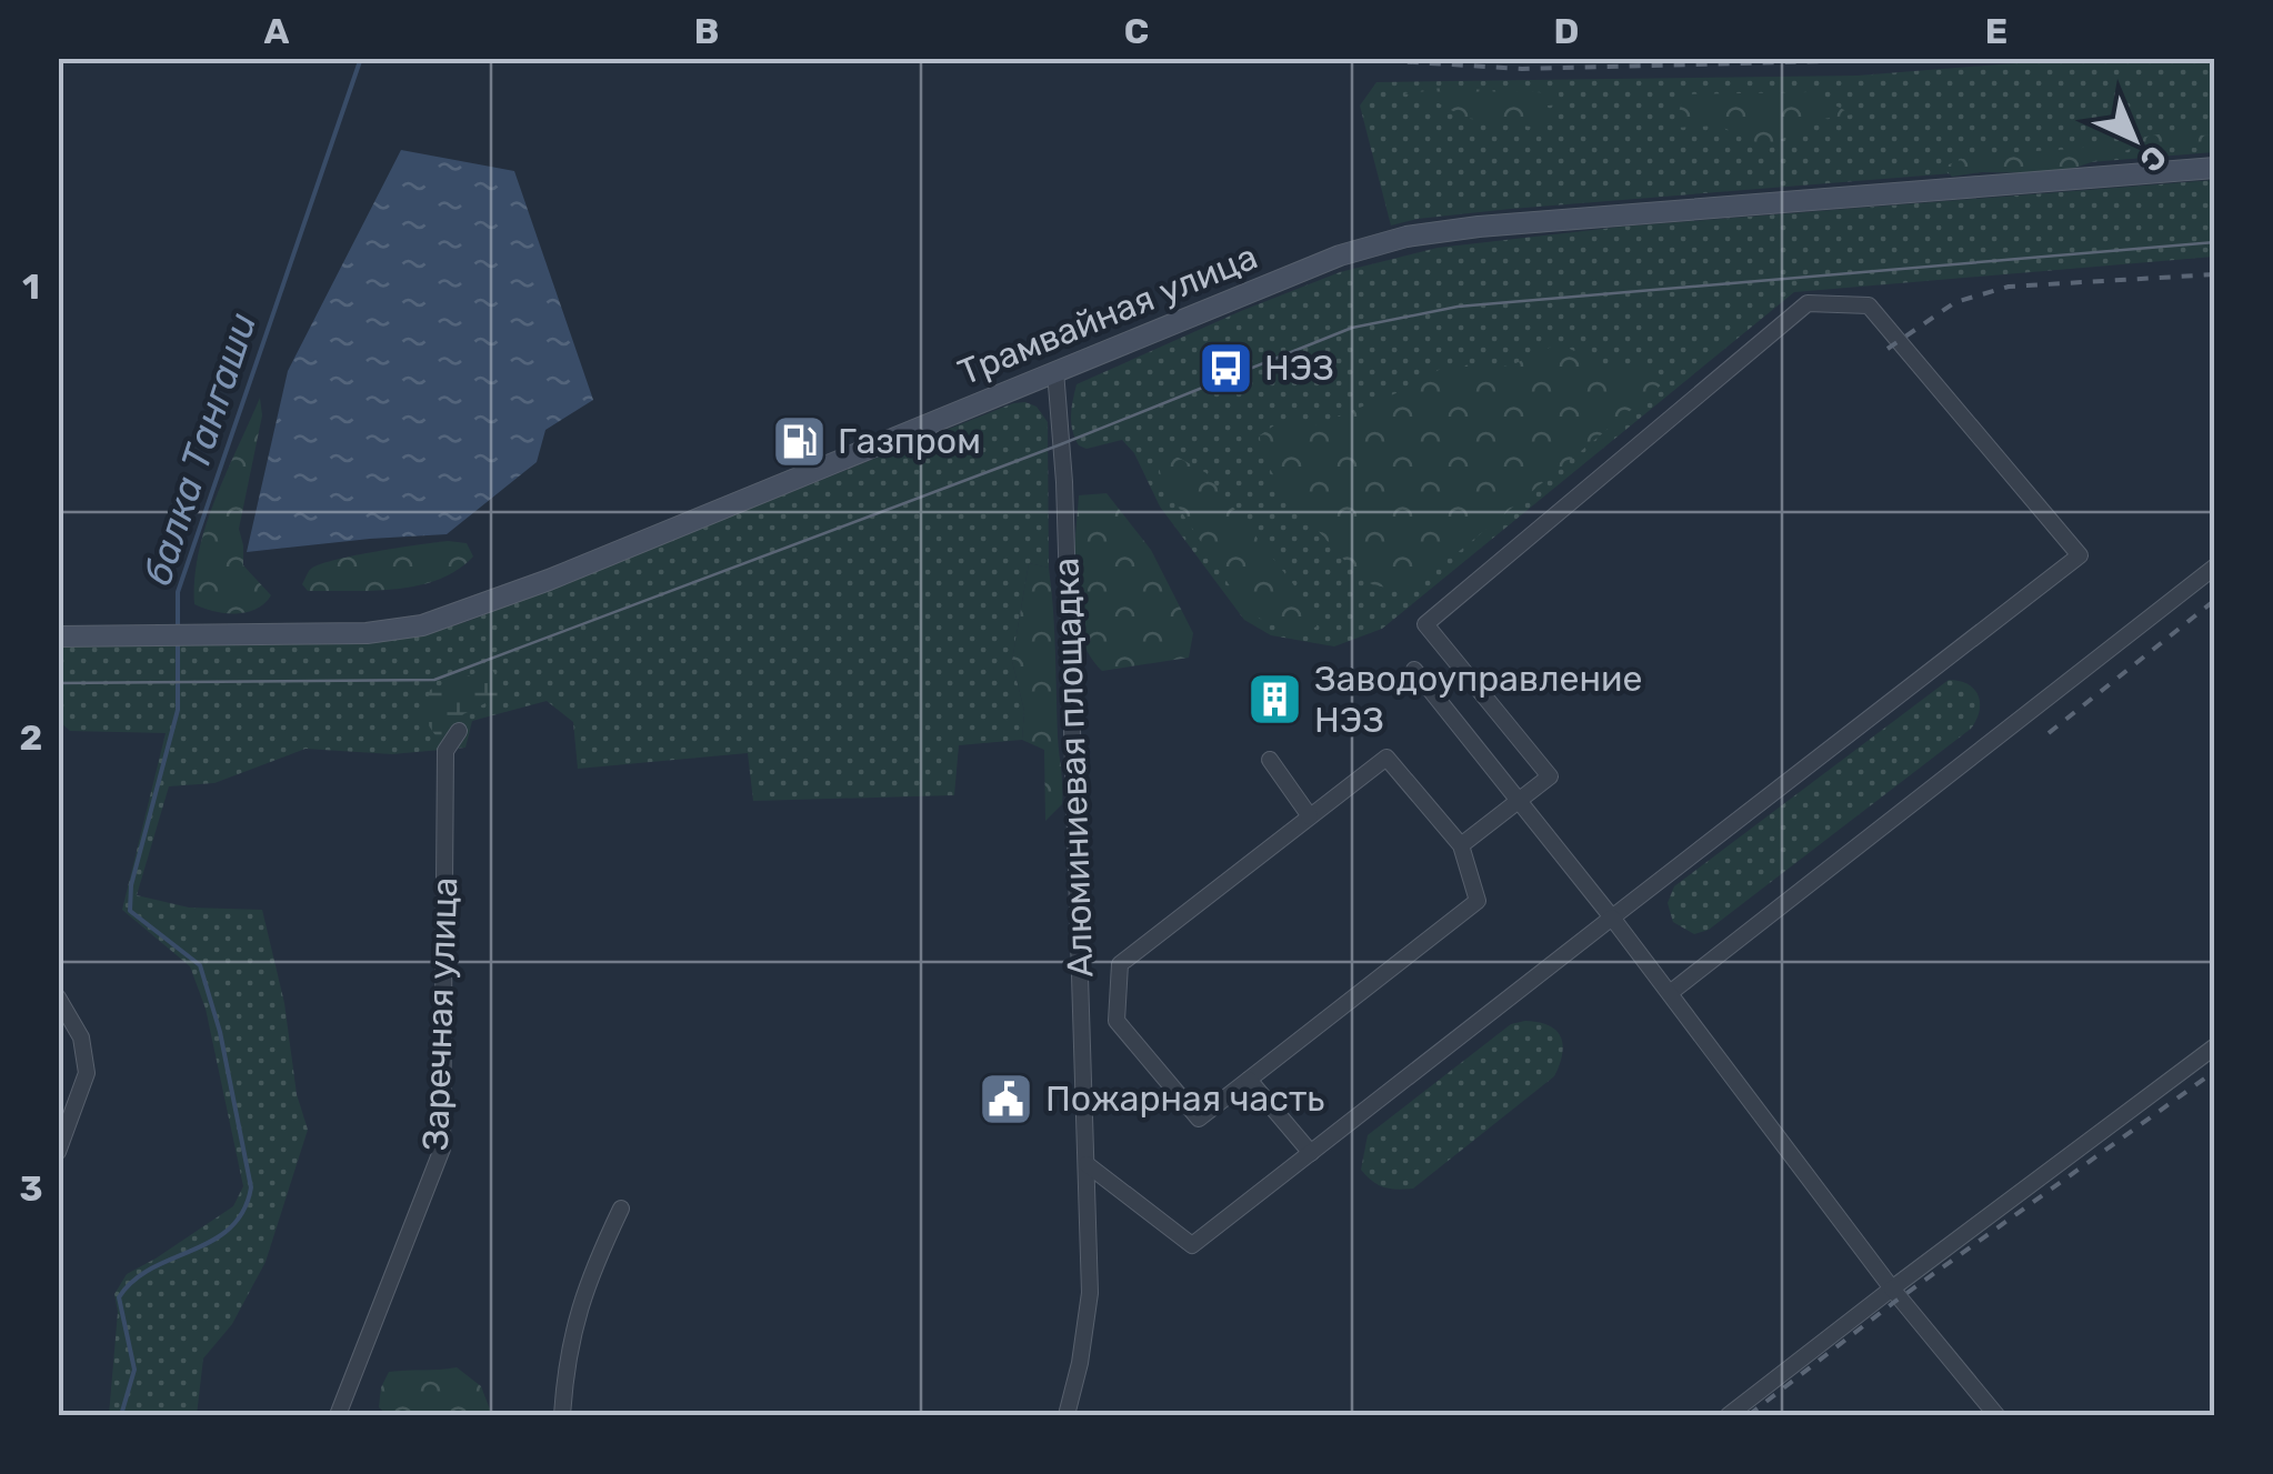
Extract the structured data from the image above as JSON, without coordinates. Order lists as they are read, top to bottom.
{
  "streets": {
    "main road": ["Трамвайная улица"],
    "street": ["Алюминиевая площадка", "Заречная улица"]
  },
  "crossings": [
    ["Трамвайная улица", "Алюминиевая площадка"]
  ],
  "water": ["балка Тангаши"],
  "places": {
    "bus stop": ["НЭЗ"],
    "fuel station": ["Газпром"],
    "building": ["Заводоуправление НЭЗ"],
    "public building": ["Пожарная часть"]
  },
  "north": "bottom right",
  "grid": {
    "columns": [
      "A",
      "B",
      "C",
      "D",
      "E"
    ],
    "rows": ["1", "2", "3"]
  }
}
